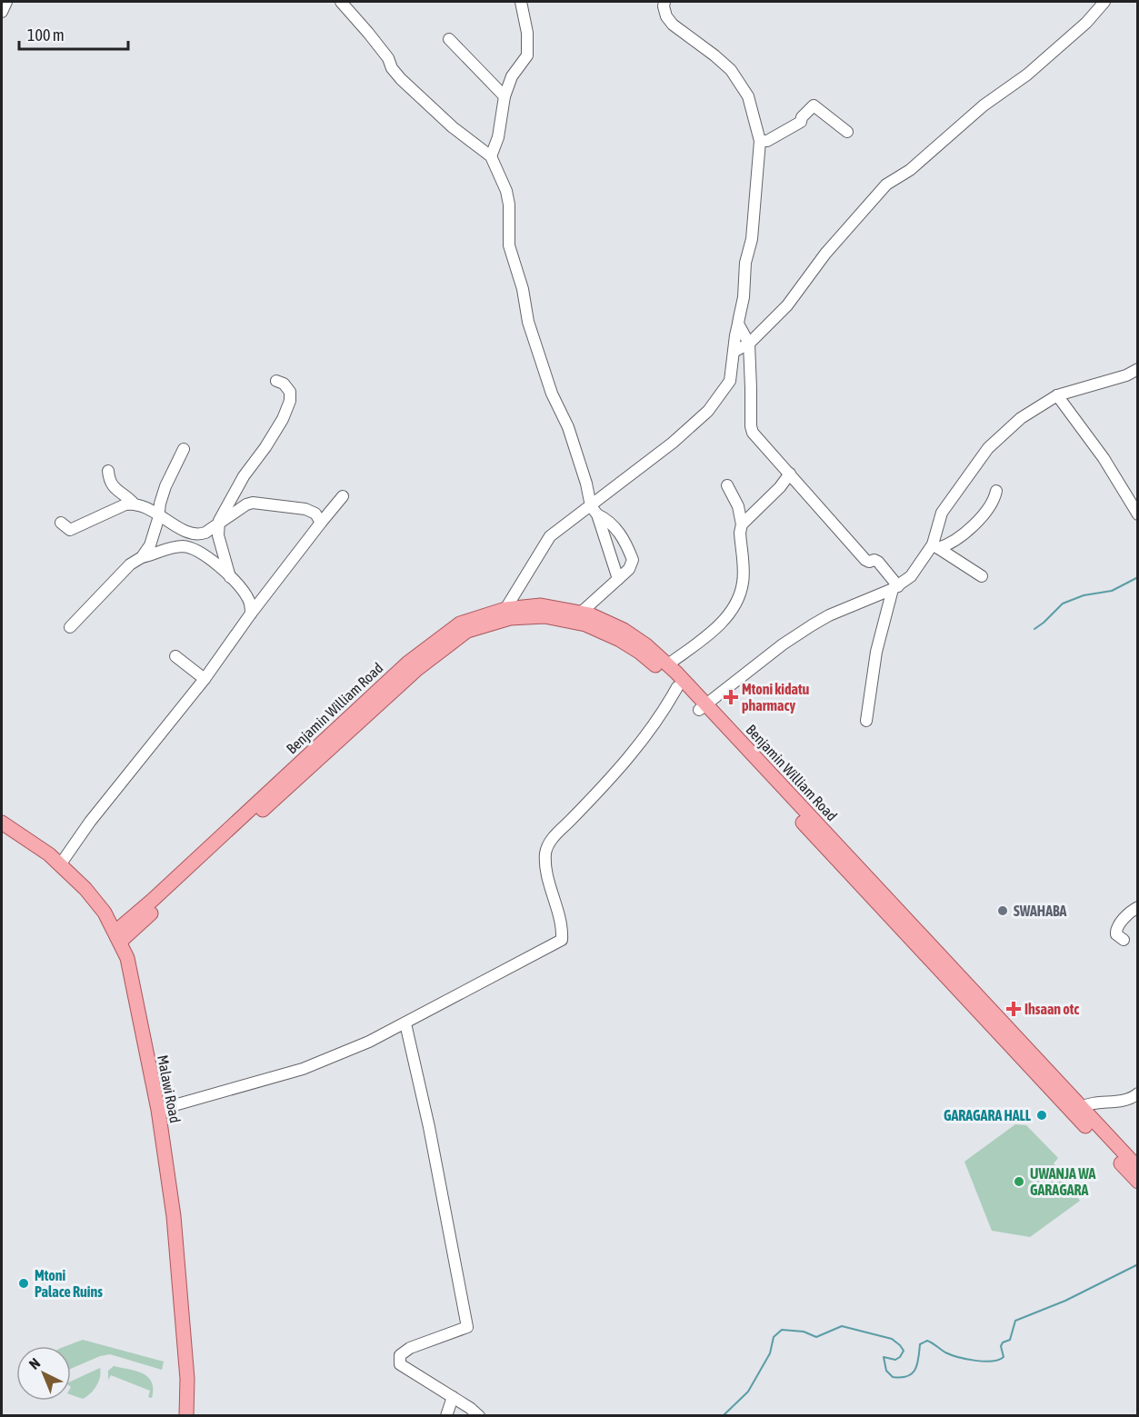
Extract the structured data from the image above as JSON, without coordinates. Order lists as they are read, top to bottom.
{
  "streets": {
    "main road": ["Benjamin William Road", "Malawi Road"]
  },
  "crossings": [
    ["Benjamin William Road", "Malawi Road"]
  ],
  "places": {
    "health": ["Mtoni kidatu pharmacy", "Ihsaan otc"],
    "other": [
      "SWAHABA",
      "GARAGARA HALL",
      "UWANJA WA GARAGARA",
      "Mtoni Palace Ruins"
    ]
  },
  "scale_bar": "100 m",
  "north": "top left"
}
